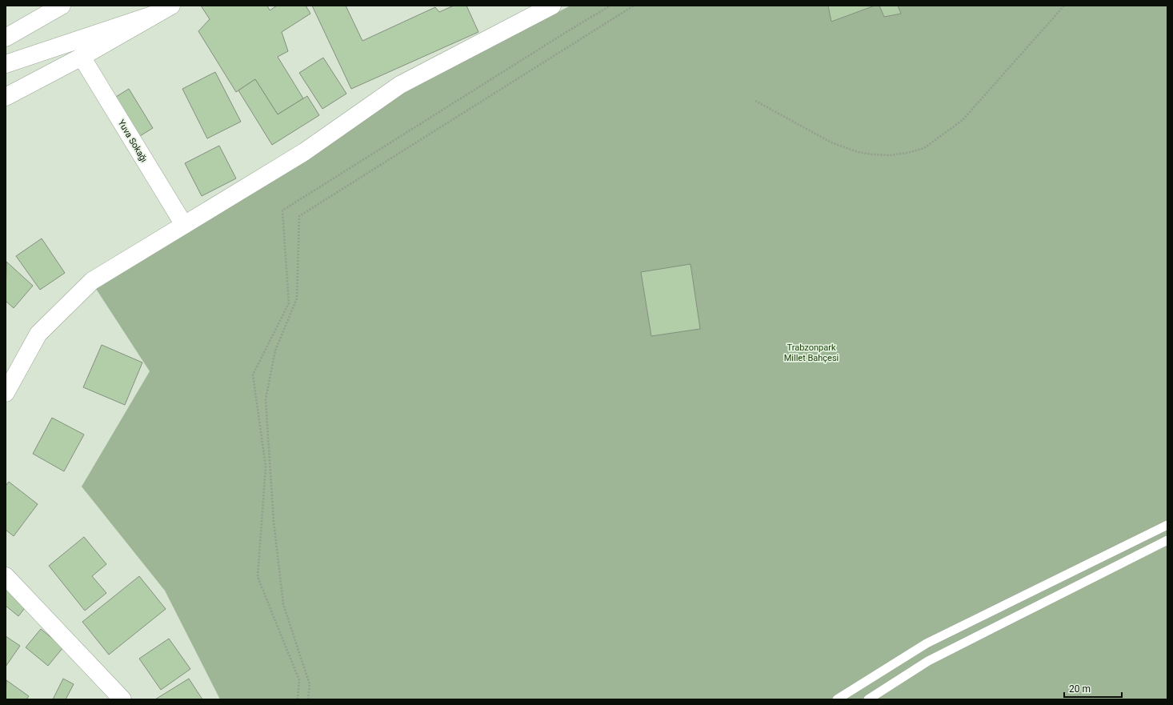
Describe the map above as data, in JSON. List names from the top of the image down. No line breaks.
{"streets":{"main road":["Yuva Sokağı"]},"parks":["Trabzonpark Millet Bahçesi"],"scale_bar":"20 m"}
